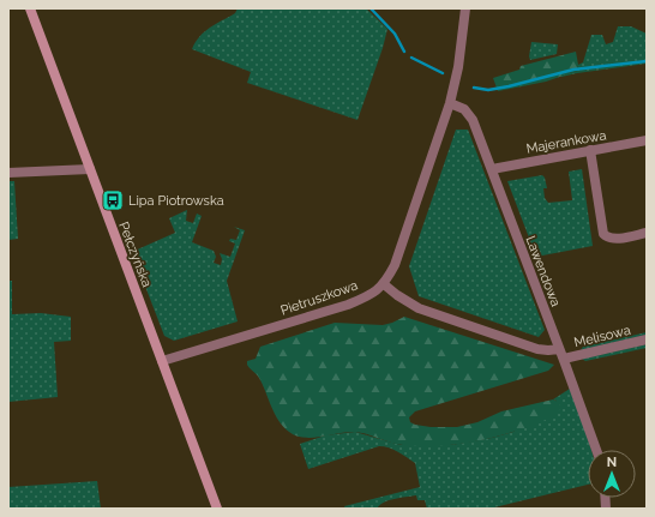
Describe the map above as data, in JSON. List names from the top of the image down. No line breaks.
{"streets":{"main road":["Pełczyńska"],"street":["Majerankowa","Lawendowa","Pietruszkowa","Melisowa"]},"crossings":[["Majerankowa","Lawendowa"],["Pełczyńska","Pietruszkowa"],["Lawendowa","Melisowa"]],"places":{"bus stop":["Lipa Piotrowska"]},"north":"top"}
